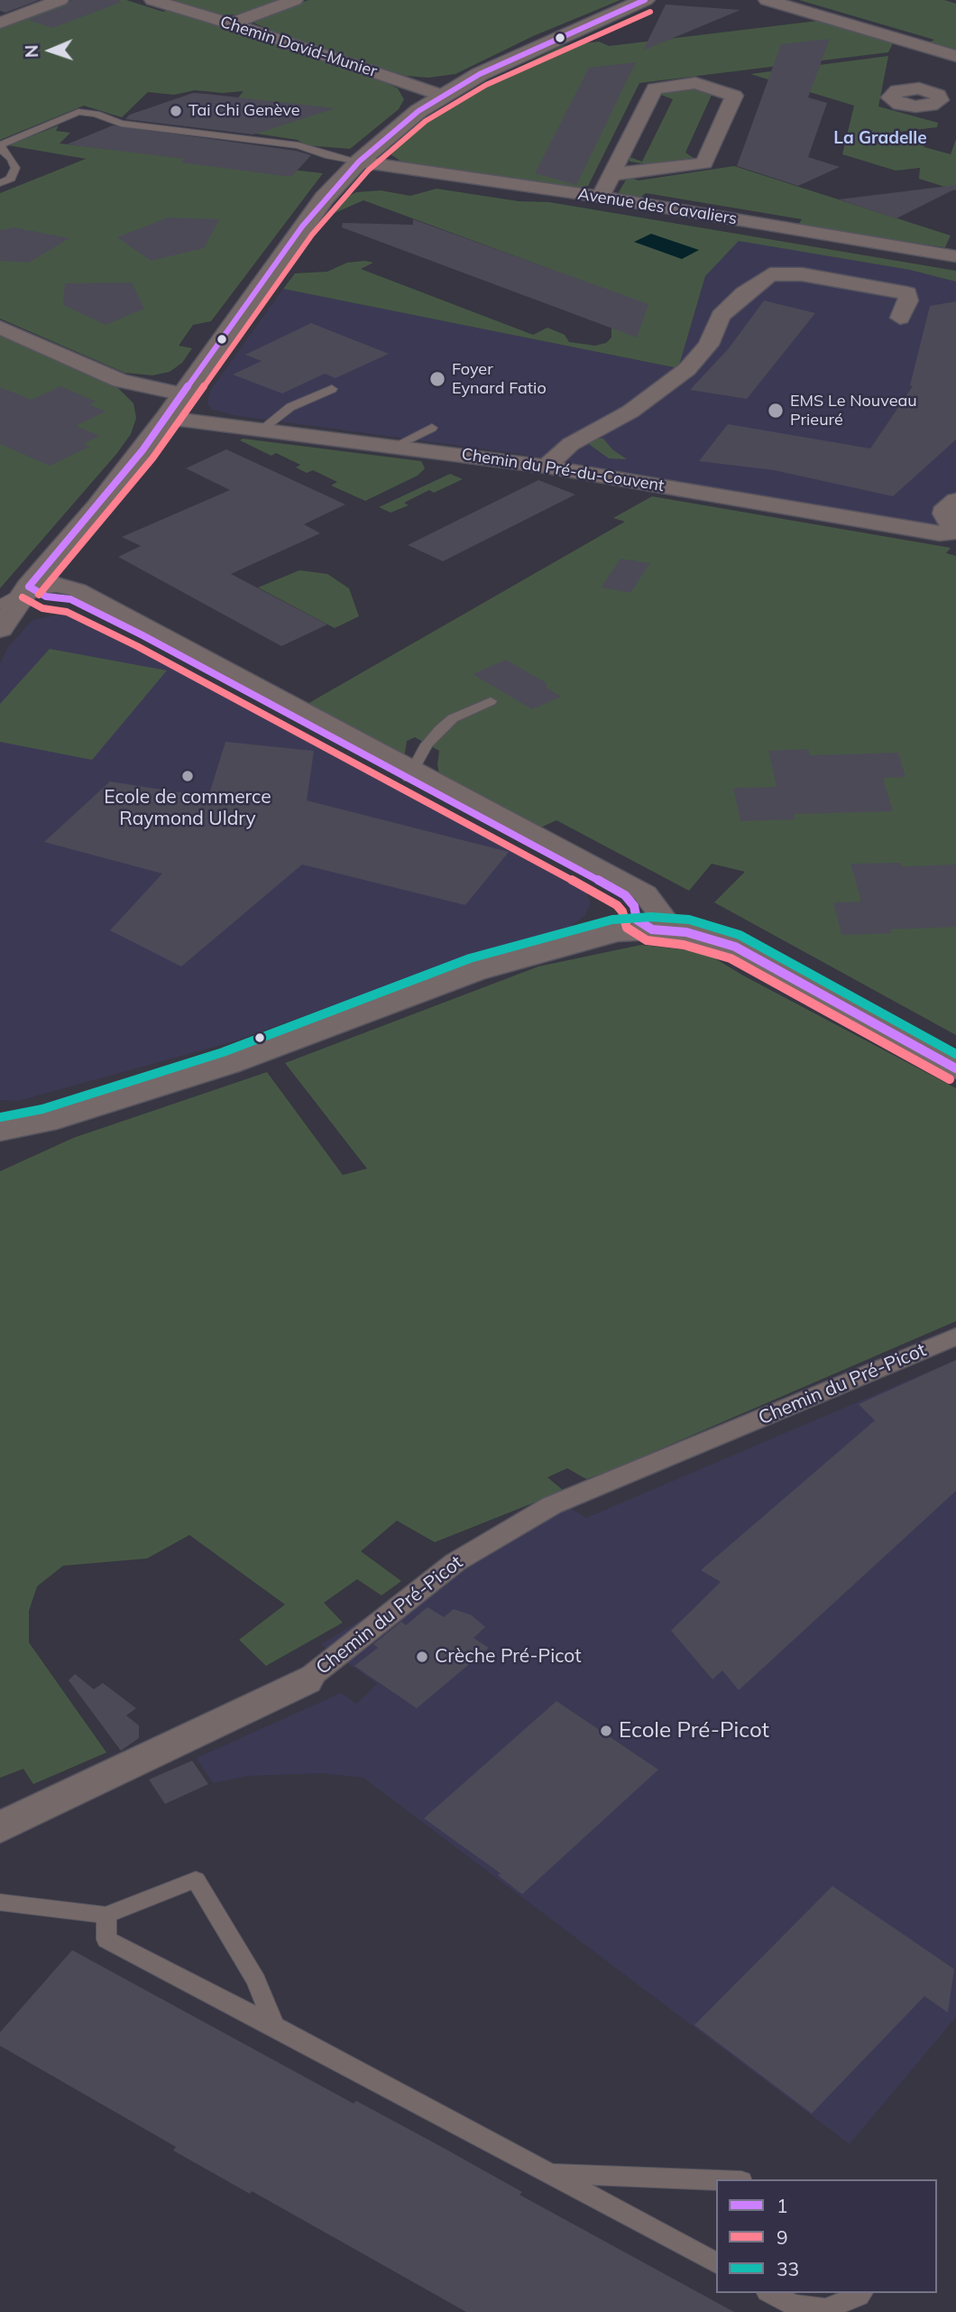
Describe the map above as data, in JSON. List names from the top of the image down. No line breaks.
{"streets":{"street":["Chemin David-Munier","Avenue des Cavaliers","Chemin du Pré-du-Couvent","Chemin du Pré-Picot"]},"districts":["La Gradelle"],"places":["Tai Chi Genève","Foyer Eynard Fatio","EMS Le Nouveau Prieuré","Ecole de commerce Raymond Uldry","Crèche Pré-Picot","Ecole Pré-Picot"],"lines":["transit line 1","transit line 9","transit line 33"],"legend":["1","9","33"],"north":"left"}
